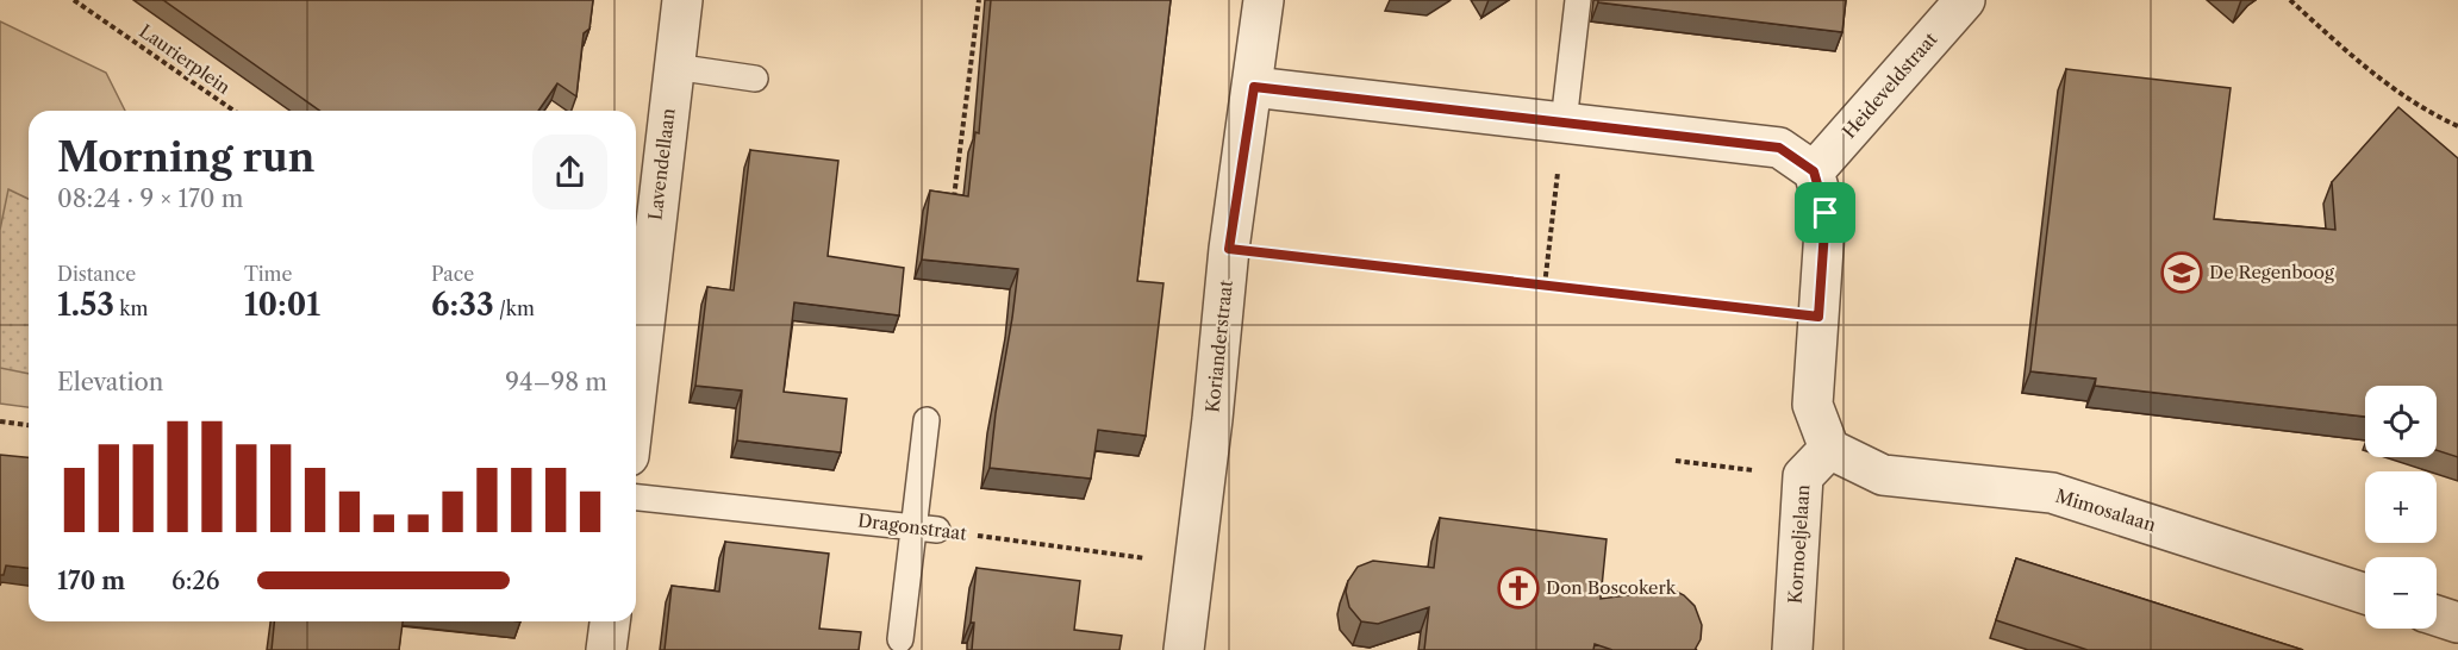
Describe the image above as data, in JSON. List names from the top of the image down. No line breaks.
{"streets":{"street":["Heideveldstraat","Lavendellaan","Korianderstraat","Mimosalaan","Kornoeljelaan"],"lane":["Dragonstraat"],"path":["Laurierplein"]},"crossings":[["Korianderstraat","Dragonstraat"],["Mimosalaan","Kornoeljelaan"]],"places":{"school or university":["De Regenboog"],"church":["Don Boscokerk"]},"page":{"heading":["Morning run","08:24 · 9 × 170 m"],"stats":[["Distance","1.53 km"],["Time","10:01"],["Pace","6:33 /km"]],"chart":["Elevation","94–98 m"],"map_buttons":["+","−"],"list":[{"name":"170 m","note":"6:26"}]}}
